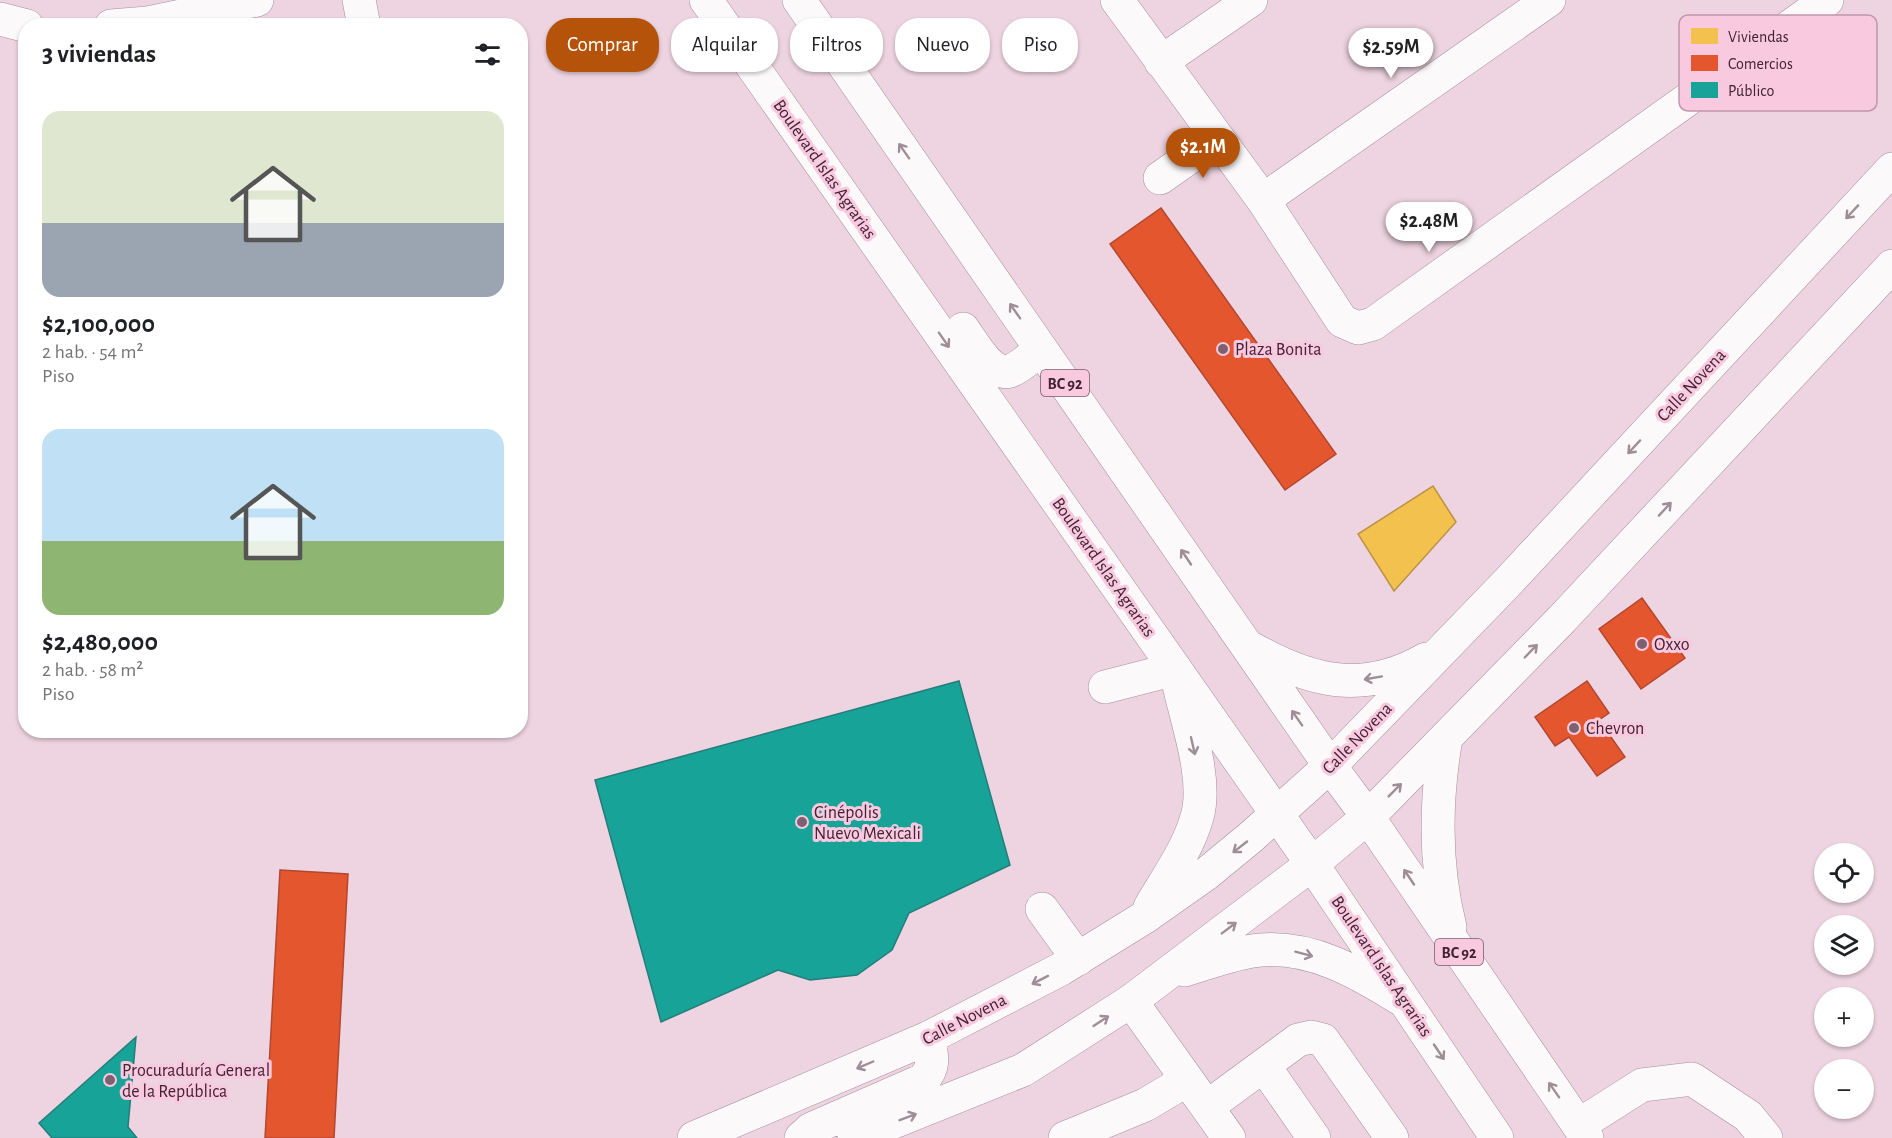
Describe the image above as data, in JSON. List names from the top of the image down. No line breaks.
{"streets":{"main road":["Boulevard Islas Agrarias","BC 92","Calle Novena"]},"crossings":[["Boulevard Islas Agrarias","Calle Novena"],["BC 92","Calle Novena"]],"places":["Plaza Bonita","Oxxo","Chevron","Cinépolis Nuevo Mexicali","Procuraduría General de la República"],"legend":["Viviendas","Comercios","Público"],"page":{"chip":["Comprar","Alquilar","Filtros","Nuevo","Piso"],"heading":"3 viviendas","price":["$2.59M","$2.1M","$2.48M"],"list":[{"name":"$2,100,000","note":"2 hab. · 54 m² · Piso"},{"name":"$2,480,000","note":"2 hab. · 58 m² · Piso"}],"map_buttons":["+","−"]}}
